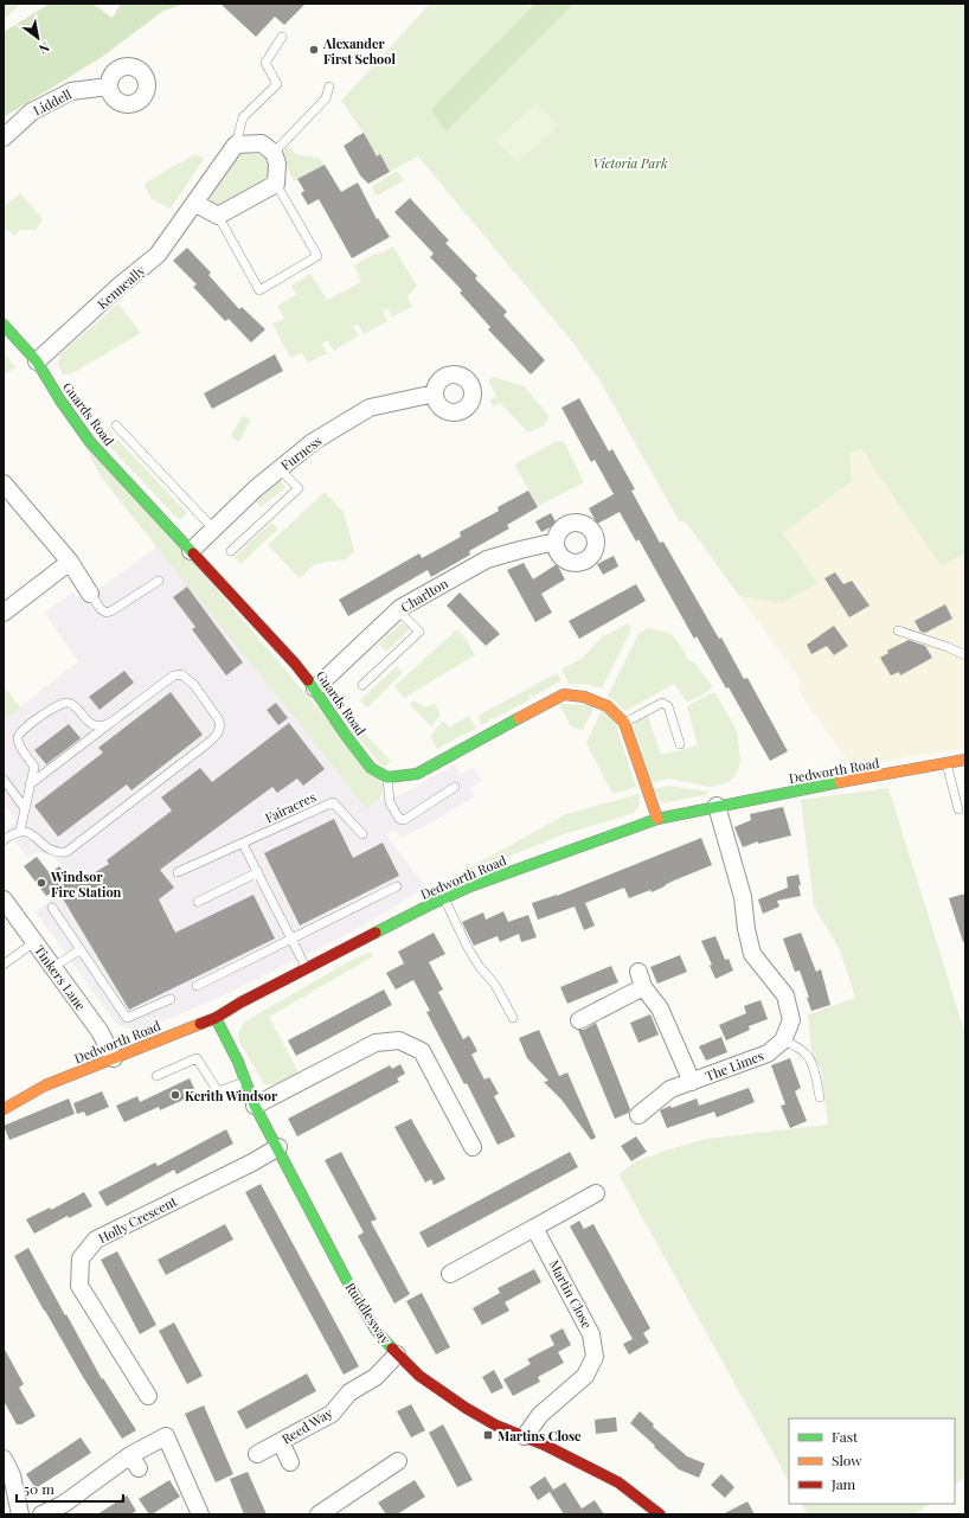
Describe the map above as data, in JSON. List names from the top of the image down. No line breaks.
{"streets":{"street":["Liddell","Kenneally","Guards Road","Furness","Charlton","Dedworth Road","Tinkers Lane","The Limes","Holly Crescent","Martin Close","Ruddlesway","Reed Way"],"lane":["Fairacres"]},"crossings":[["Kenneally","Guards Road"],["Guards Road","Furness"],["Guards Road","Charlton"],["Dedworth Road","Tinkers Lane"],["Dedworth Road","Ruddlesway"],["Holly Crescent","Ruddlesway"],["Martin Close","Ruddlesway"],["Ruddlesway","Reed Way"]],"parks":["Victoria Park"],"places":{"other":["Alexander First School","Windsor Fire Station","Kerith Windsor"],"transit":["Martins Close"]},"legend":["Fast","Slow","Jam"],"scale_bar":"50 m","north":"bottom right"}
